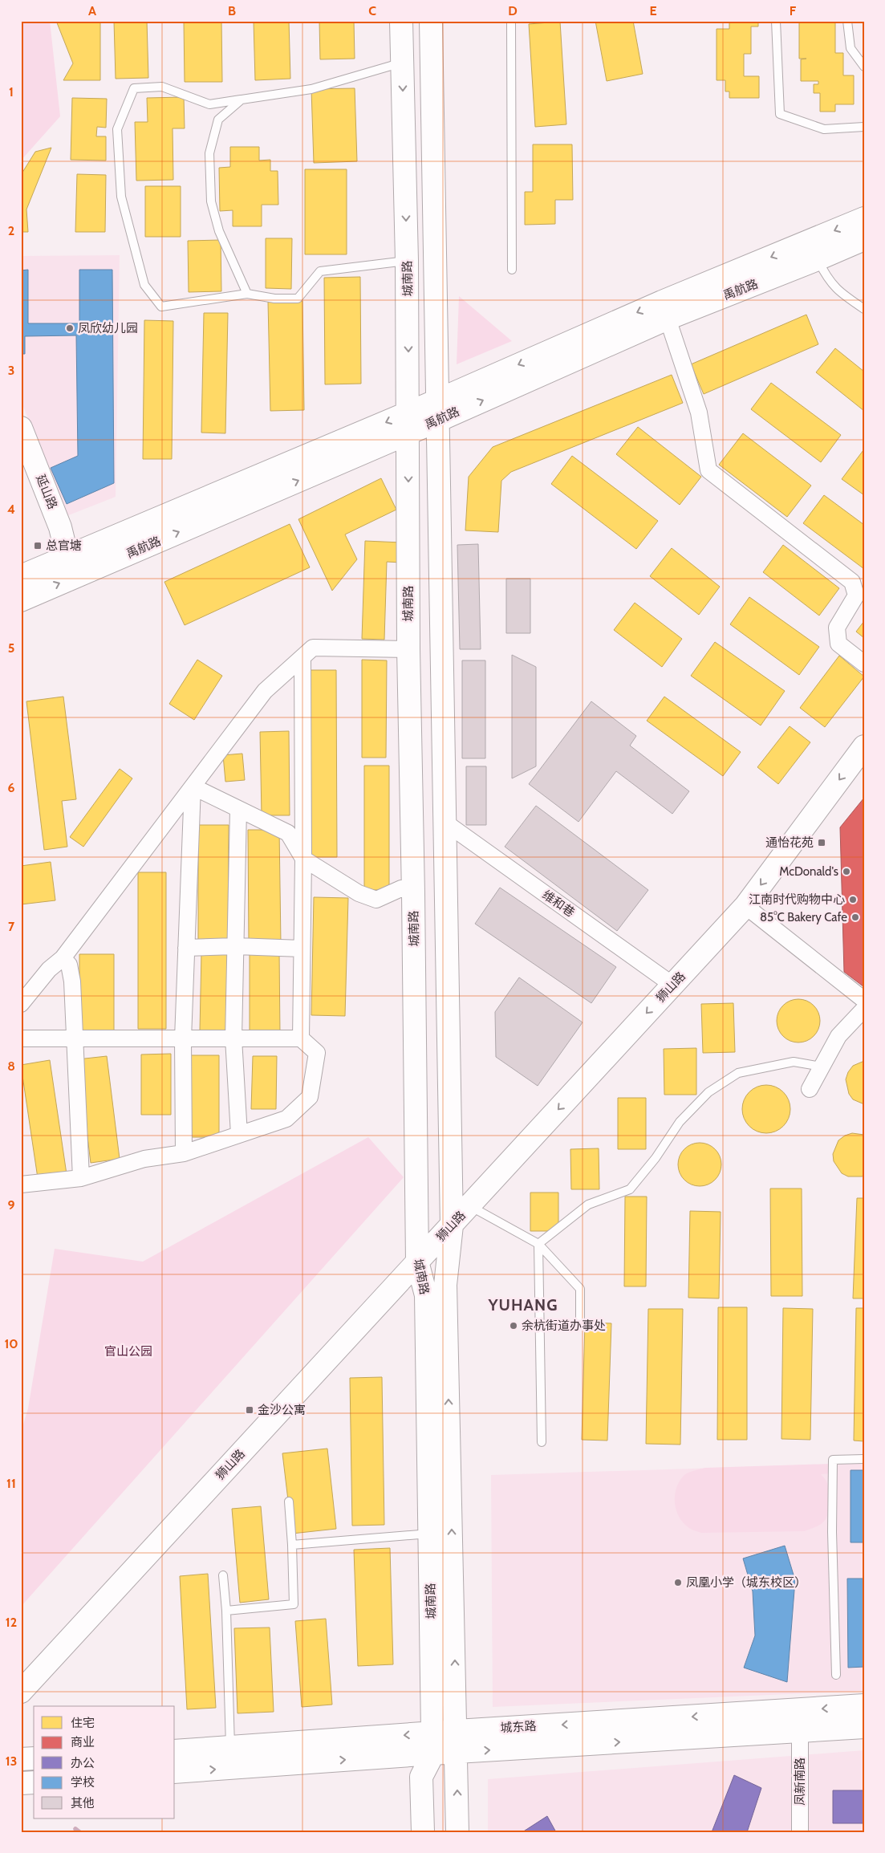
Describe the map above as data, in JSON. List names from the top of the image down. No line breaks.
{"streets":{"main road":["城南路","禹航路","延山路","狮山路","城东路"],"street":["维和巷","凤新南路"]},"crossings":[["城南路","禹航路"],["城南路","维和巷"],["城南路","狮山路"],["城南路","城东路"],["禹航路","延山路"],["维和巷","狮山路"],["城东路","凤新南路"]],"one_way":["狮山路"],"districts":["YUHANG"],"parks":["官山公园"],"places":{"other":["凤欣幼儿园","McDonald's","江南时代购物中心","85°C Bakery Cafe","余杭街道办事处","凤凰小学（城东校区）"],"transit":["总官塘","通怡花苑","金沙公寓"]},"legend":["住宅","商业","办公","学校","其他"],"grid":{"columns":["A","B","C","D","E","F"],"rows":["1","2","3","4","5","6","7","8","9","10","11","12","13"]}}
